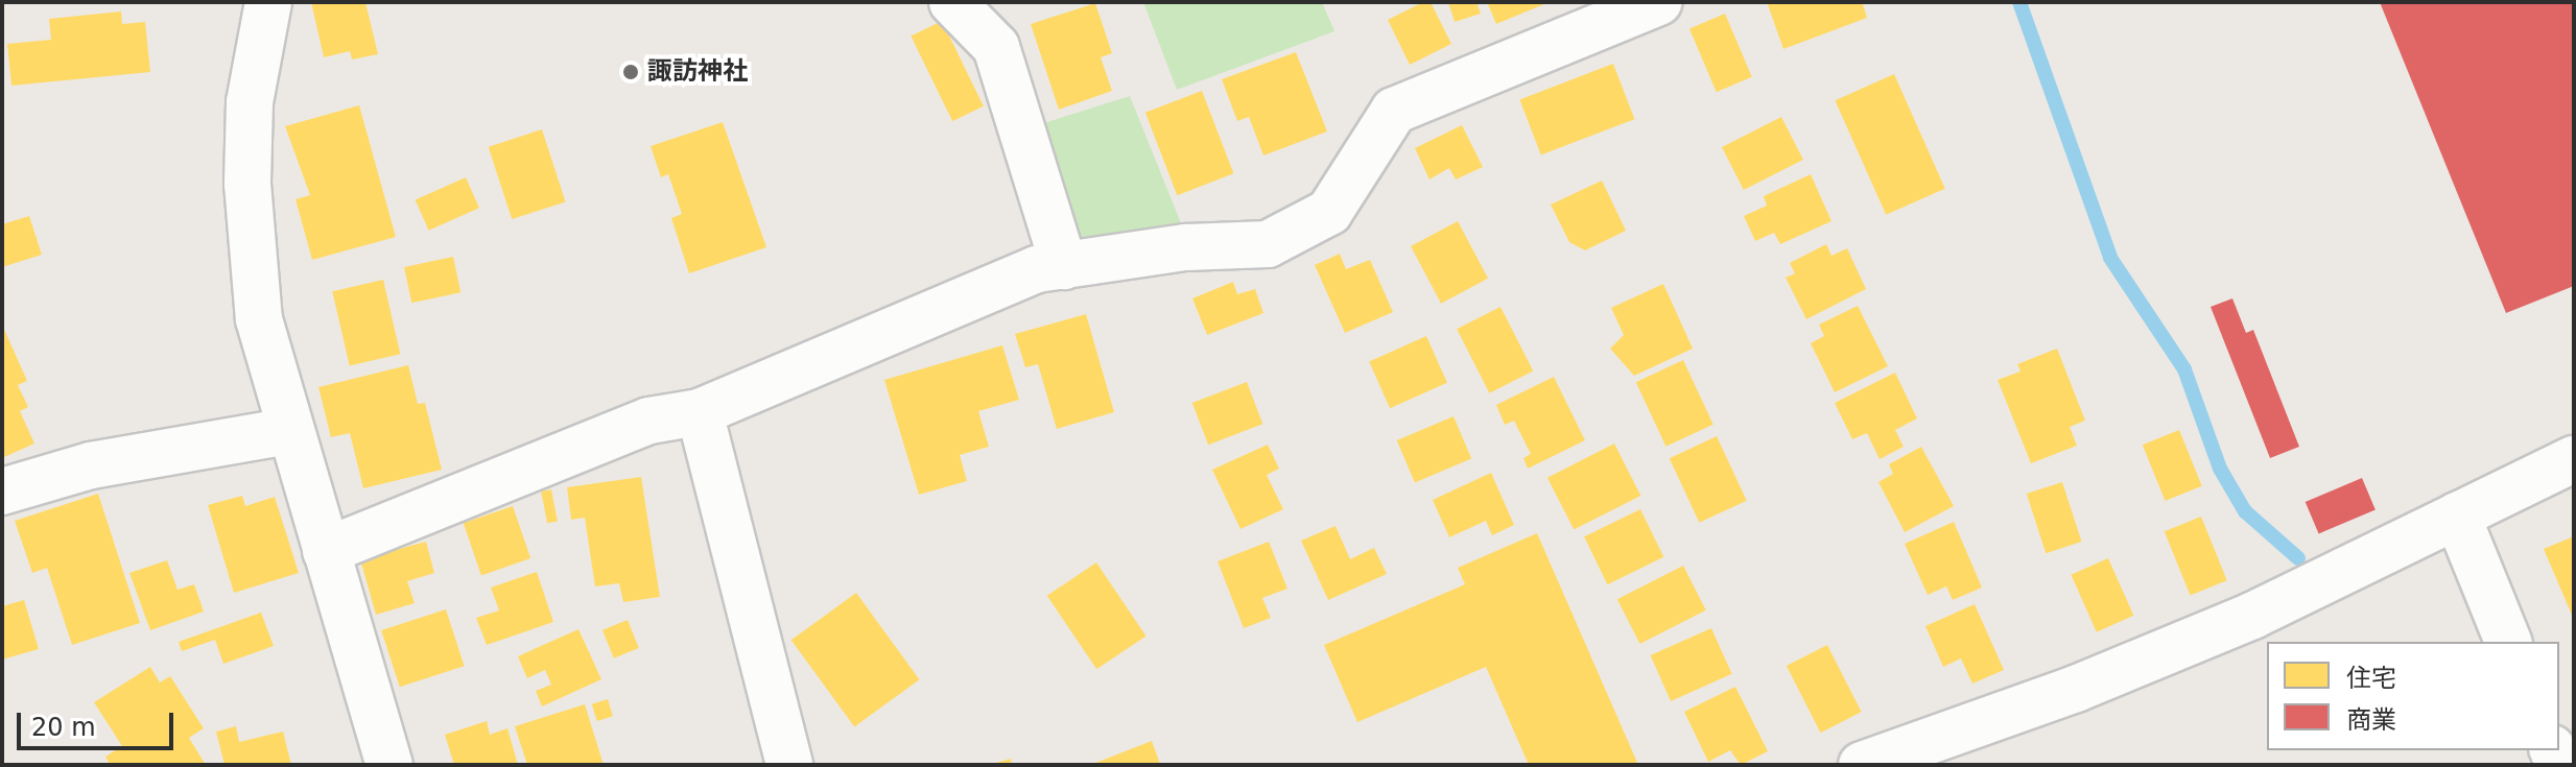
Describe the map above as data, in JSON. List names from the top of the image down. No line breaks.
{"places":["諏訪神社"],"legend":["住宅","商業"],"scale_bar":"20 m"}
